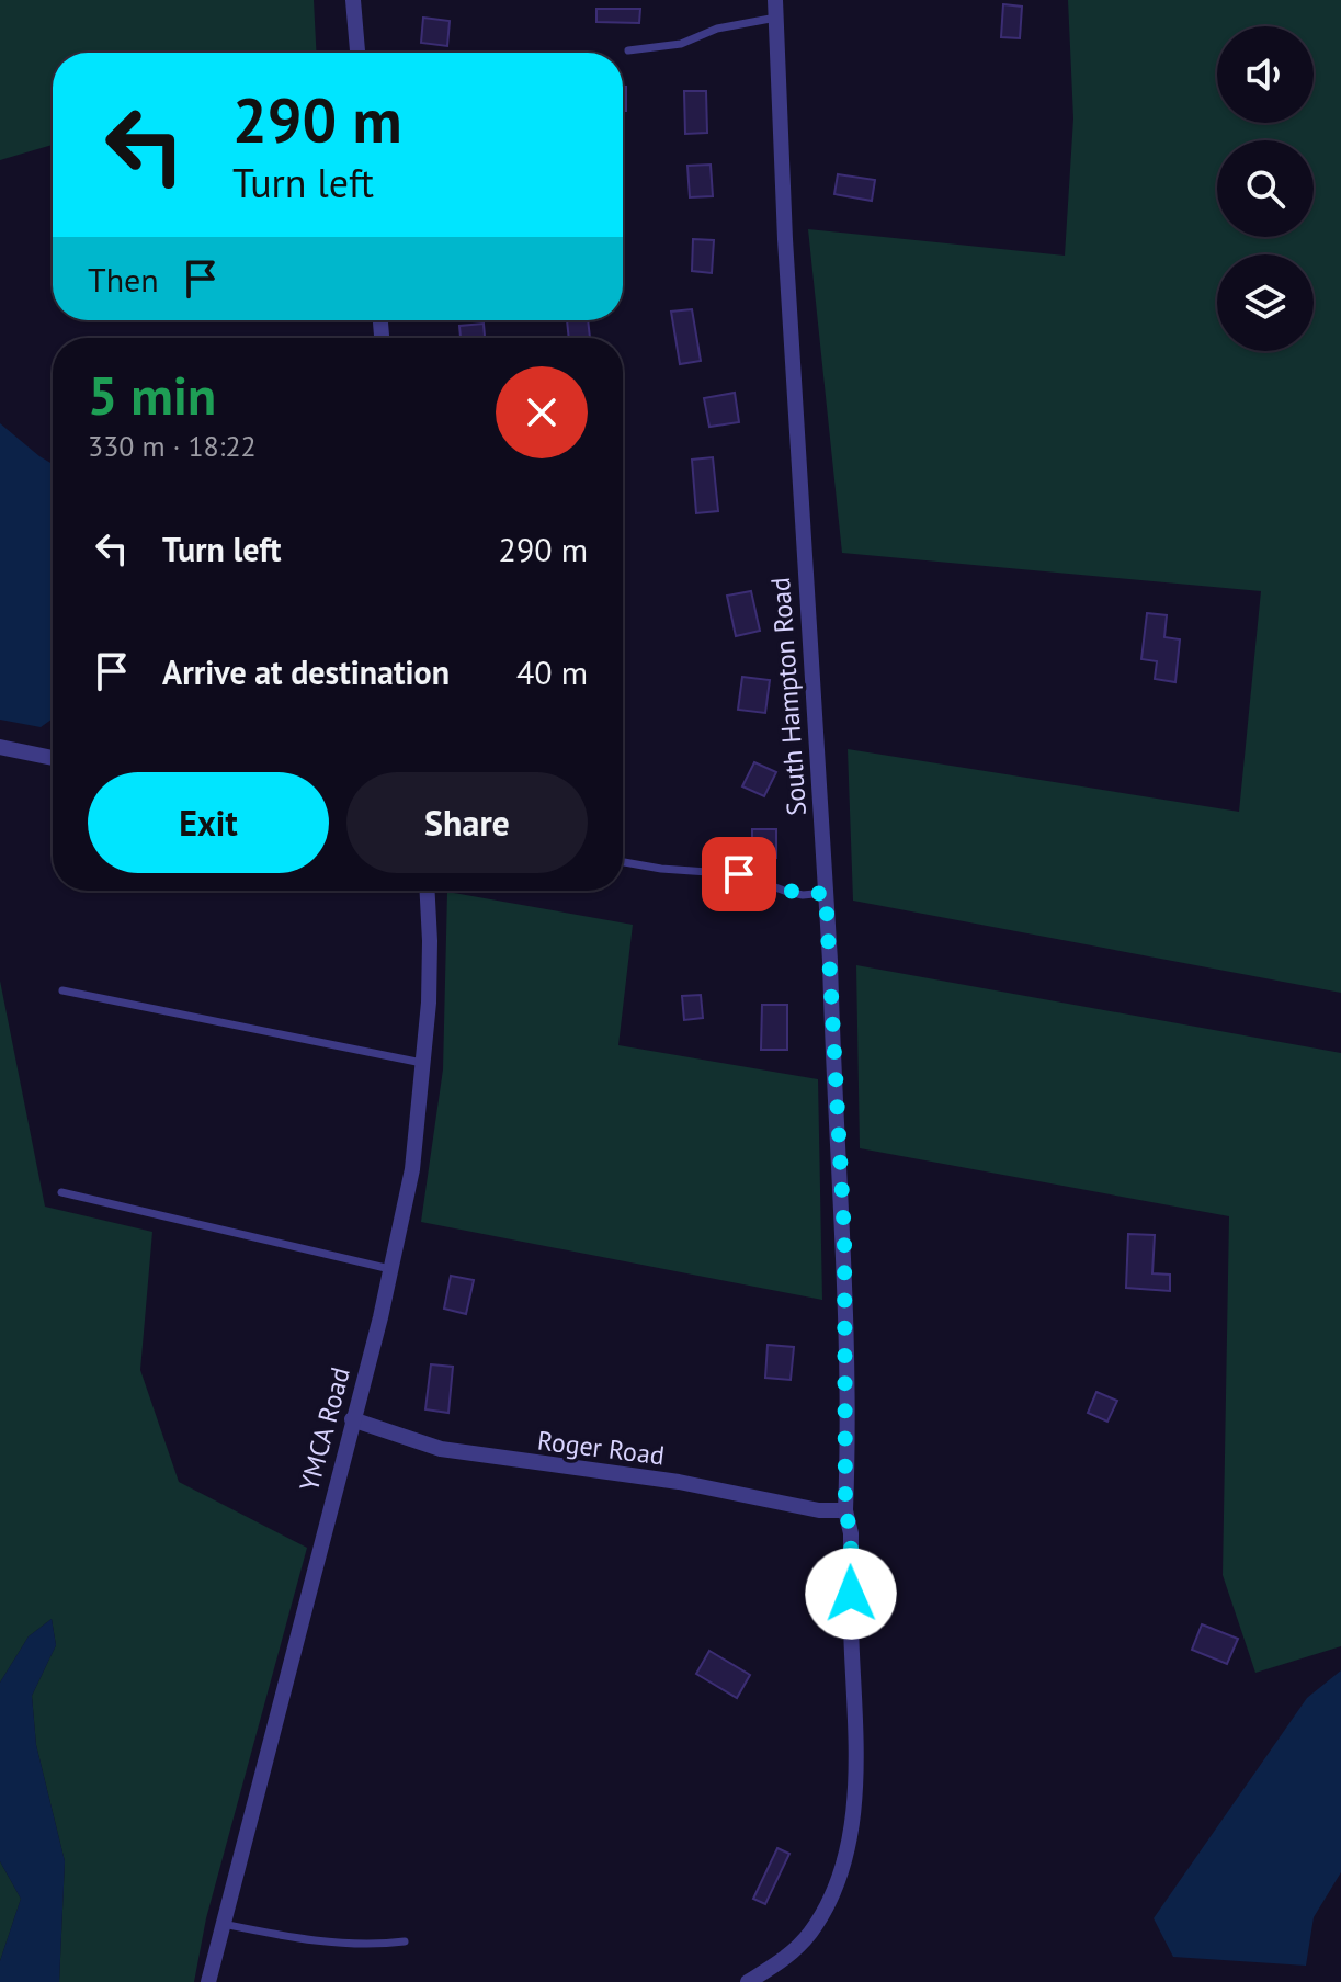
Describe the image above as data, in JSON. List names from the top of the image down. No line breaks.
{"streets":{"street":["South Hampton Road","YMCA Road","Roger Road"]},"crossings":[["South Hampton Road","Roger Road"],["YMCA Road","Roger Road"]],"page":{"turn":["290 m","Turn left"],"then":"Then","heading":["5 min","330 m · 18:22"],"list":[{"name":"Turn left","value":"290 m"},{"name":"Arrive at destination","value":"40 m"}],"buttons":["Exit","Share"]}}
